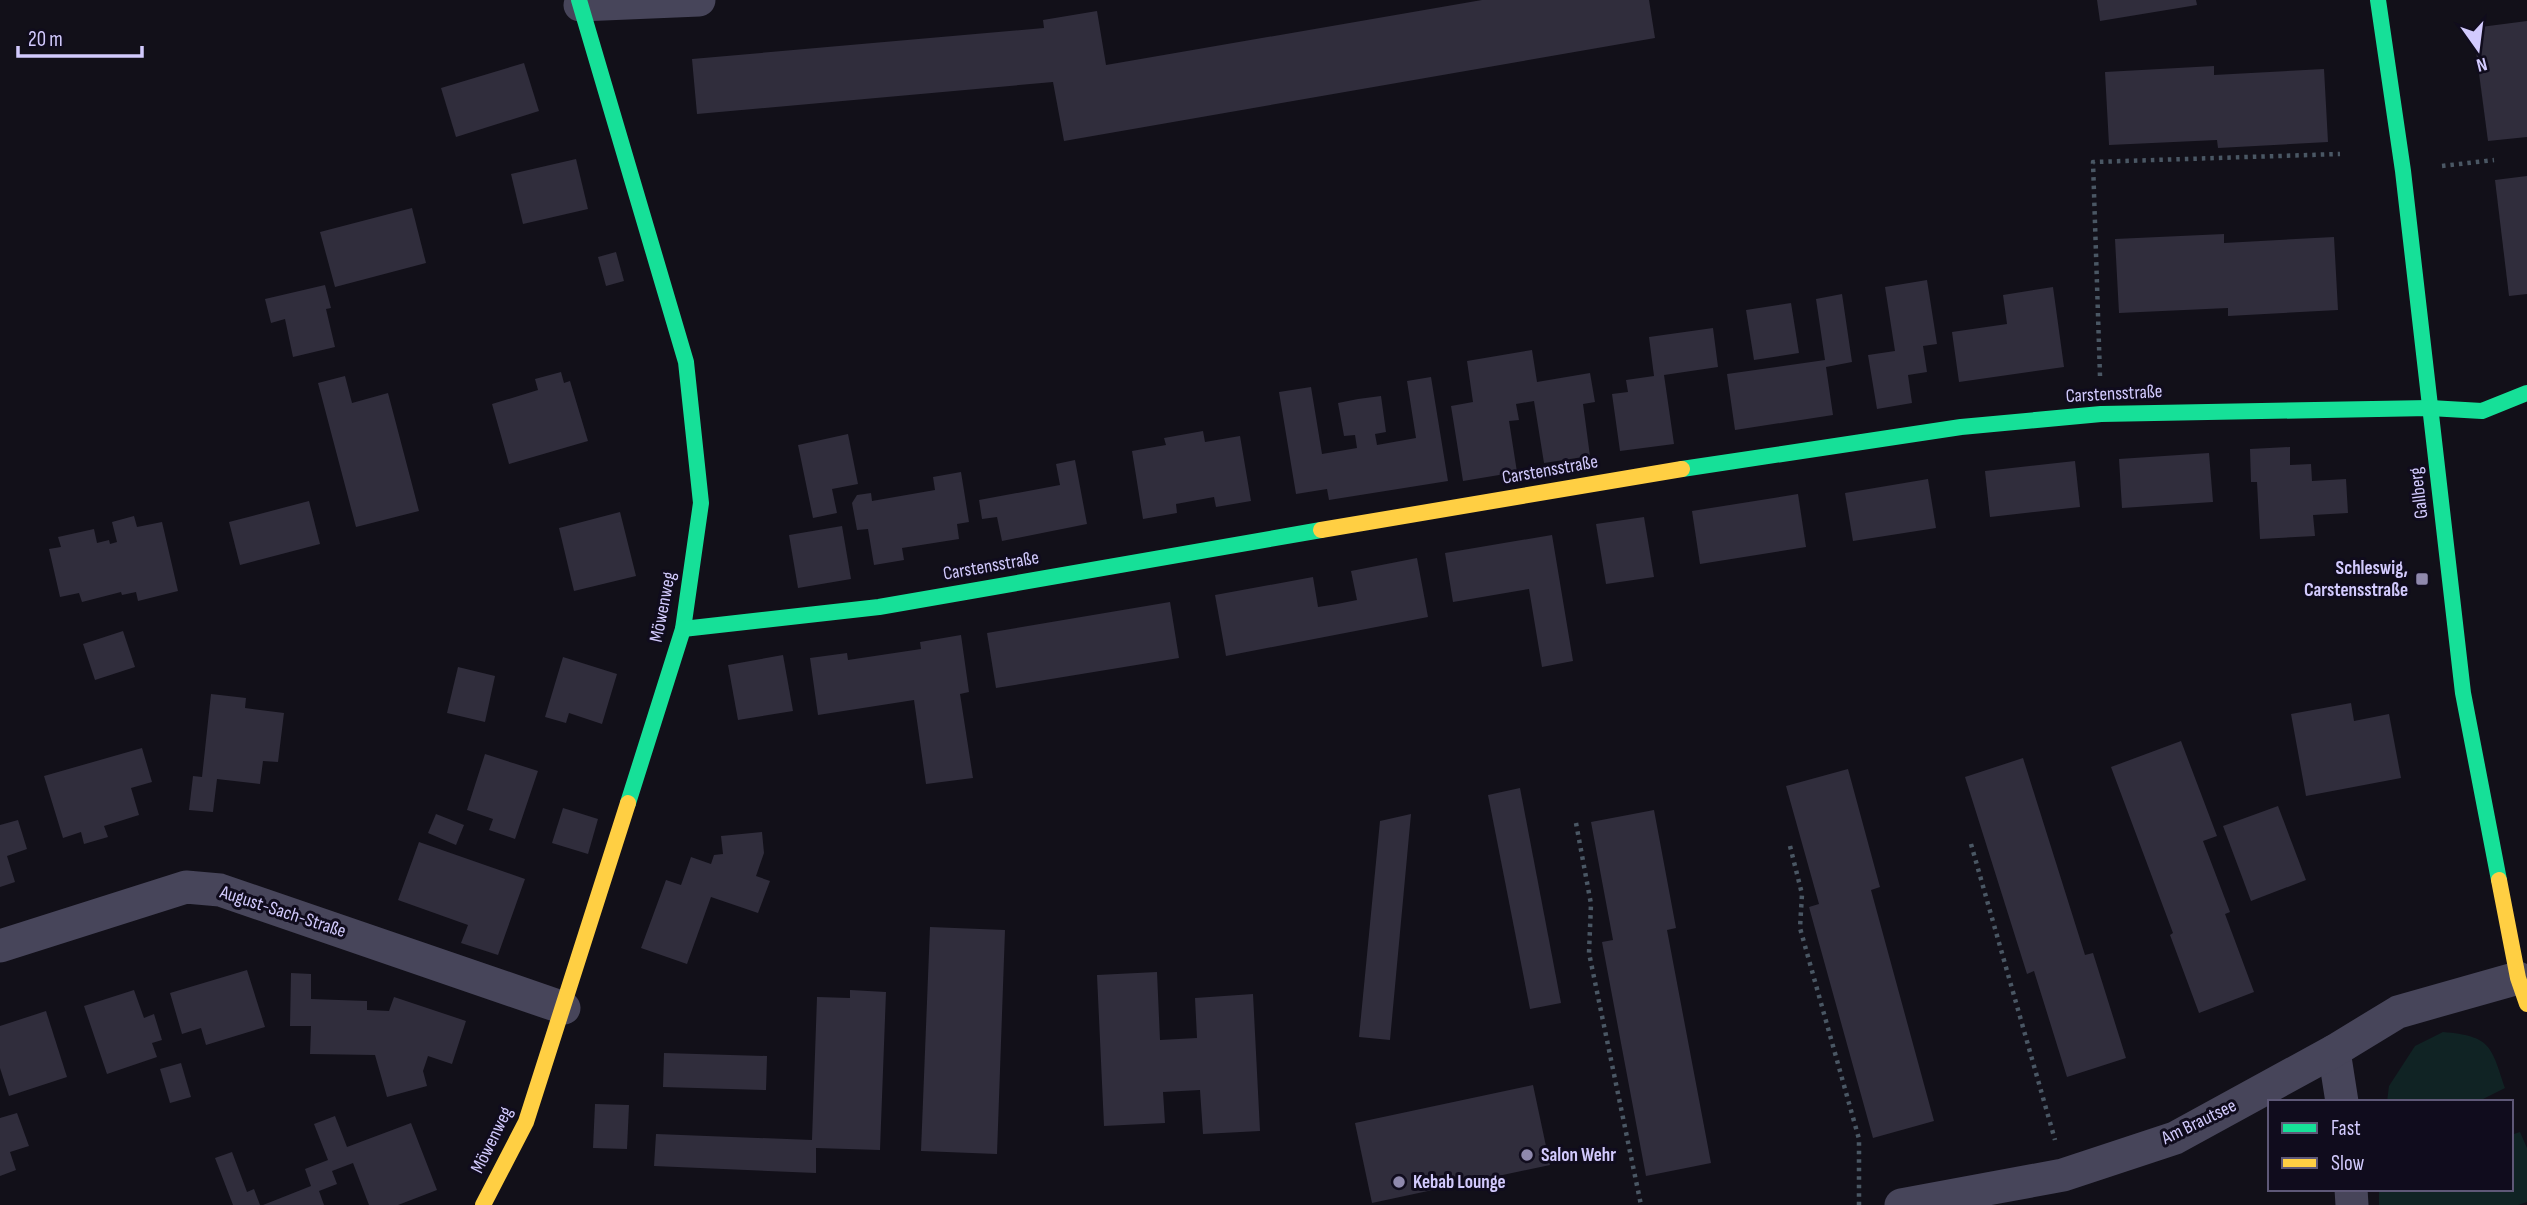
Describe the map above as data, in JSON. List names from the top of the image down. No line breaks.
{"streets":{"street":["Carstensstraße","Gallberg","Möwenweg","August-Sach-Straße","Am Brautsee"]},"crossings":[["Carstensstraße","Gallberg"],["Carstensstraße","Möwenweg"],["Gallberg","Am Brautsee"],["Möwenweg","August-Sach-Straße"]],"places":{"transit":["Schleswig, Carstensstraße"],"other":["Salon Wehr","Kebab Lounge"]},"legend":["Fast","Slow"],"scale_bar":"20 m","north":"bottom"}
